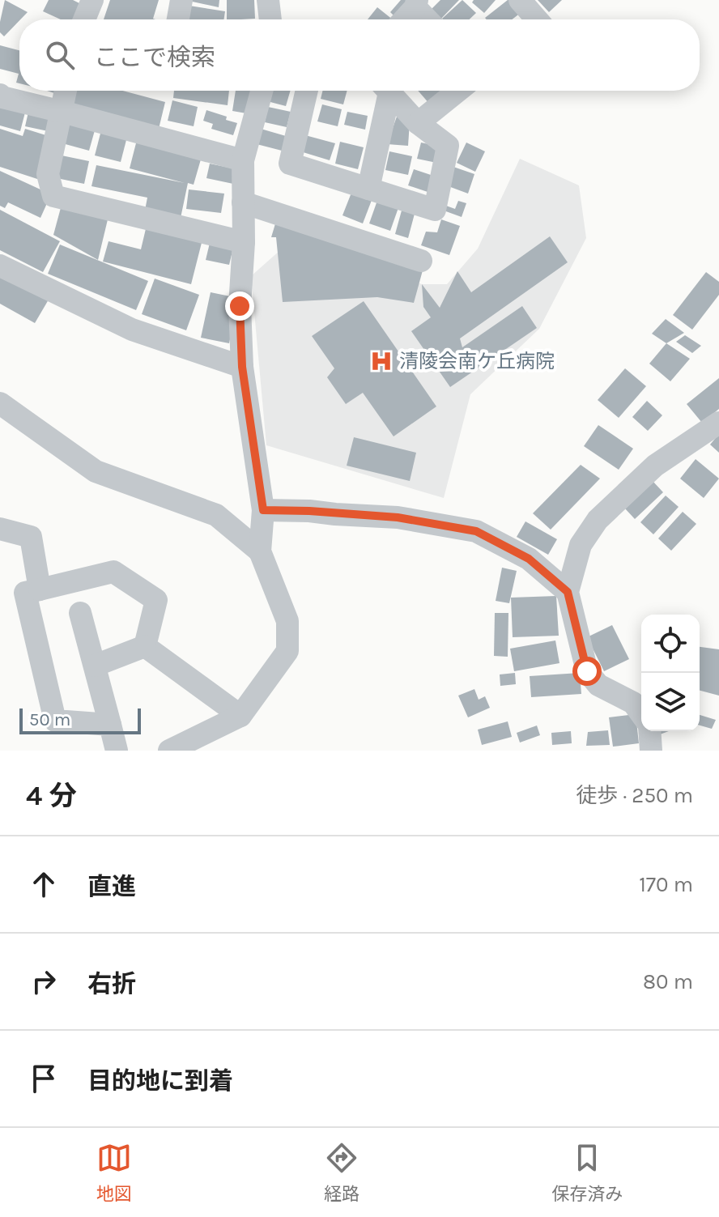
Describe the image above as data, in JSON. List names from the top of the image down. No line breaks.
{"places":{"hospital":["清陵会南ケ丘病院"]},"scale_bar":"50 m","page":{"search":"ここで検索","scale":"50 m","heading":["4 分","徒歩 · 250 m"],"list":[["直進","170 m"],["右折","80 m"],"目的地に到着"],"nav":["地図","経路","保存済み"]}}
